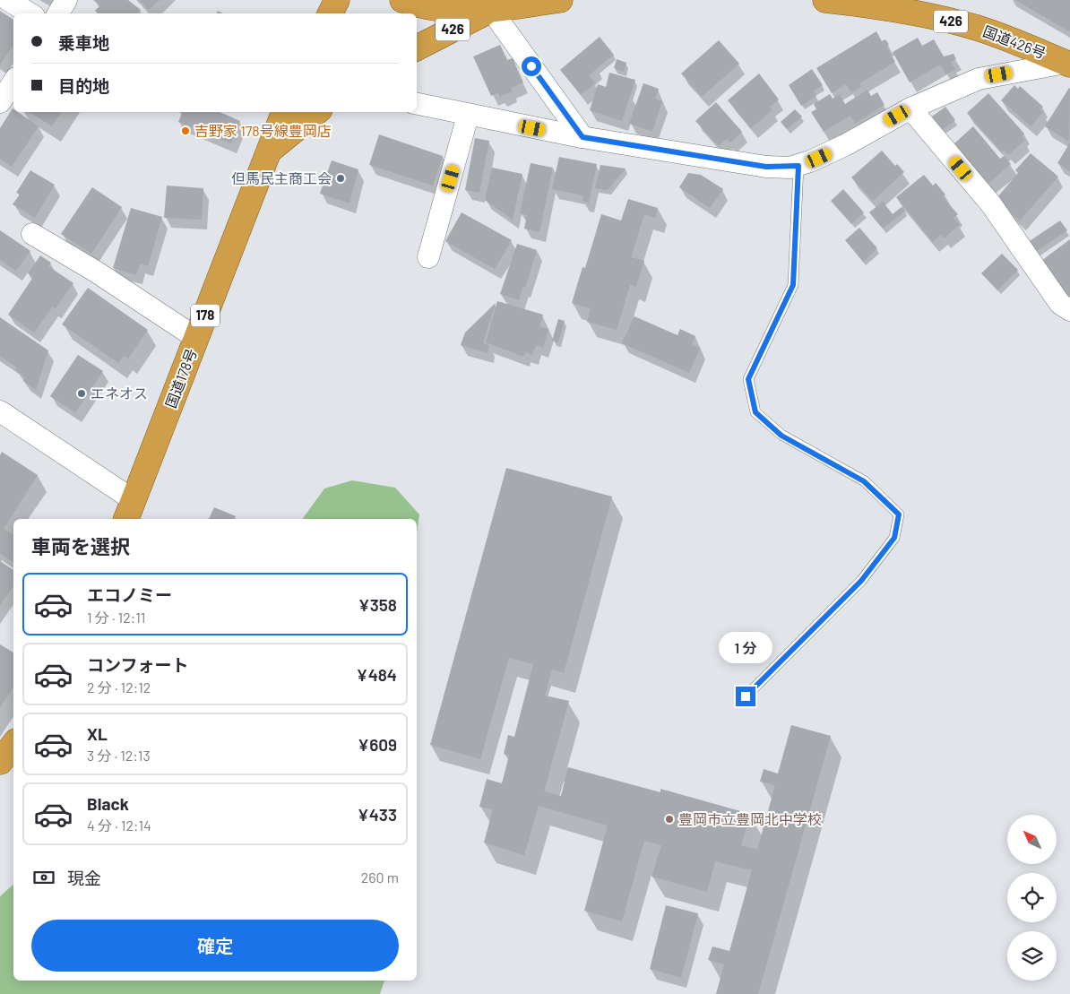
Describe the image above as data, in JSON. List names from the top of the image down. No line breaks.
{"streets":{"highway":["426","国道426号","178","国道178号"]},"places":["吉野家 178号線豊岡店","但馬民主商工会","エネオス","豊岡市立豊岡北中学校"],"north":"top left","page":{"banner":["乗車地","目的地"],"heading":"車両を選択","list":[{"name":"エコノミー","note":"1 分 · 12:11","value":"¥358"},{"name":"コンフォート","note":"2 分 · 12:12","value":"¥484"},{"name":"XL","note":"3 分 · 12:13","value":"¥609"},{"name":"Black","note":"4 分 · 12:14","value":"¥433"}],"bubble":"1 分","pay":["現金","260 m"],"buttons":"確定"}}
